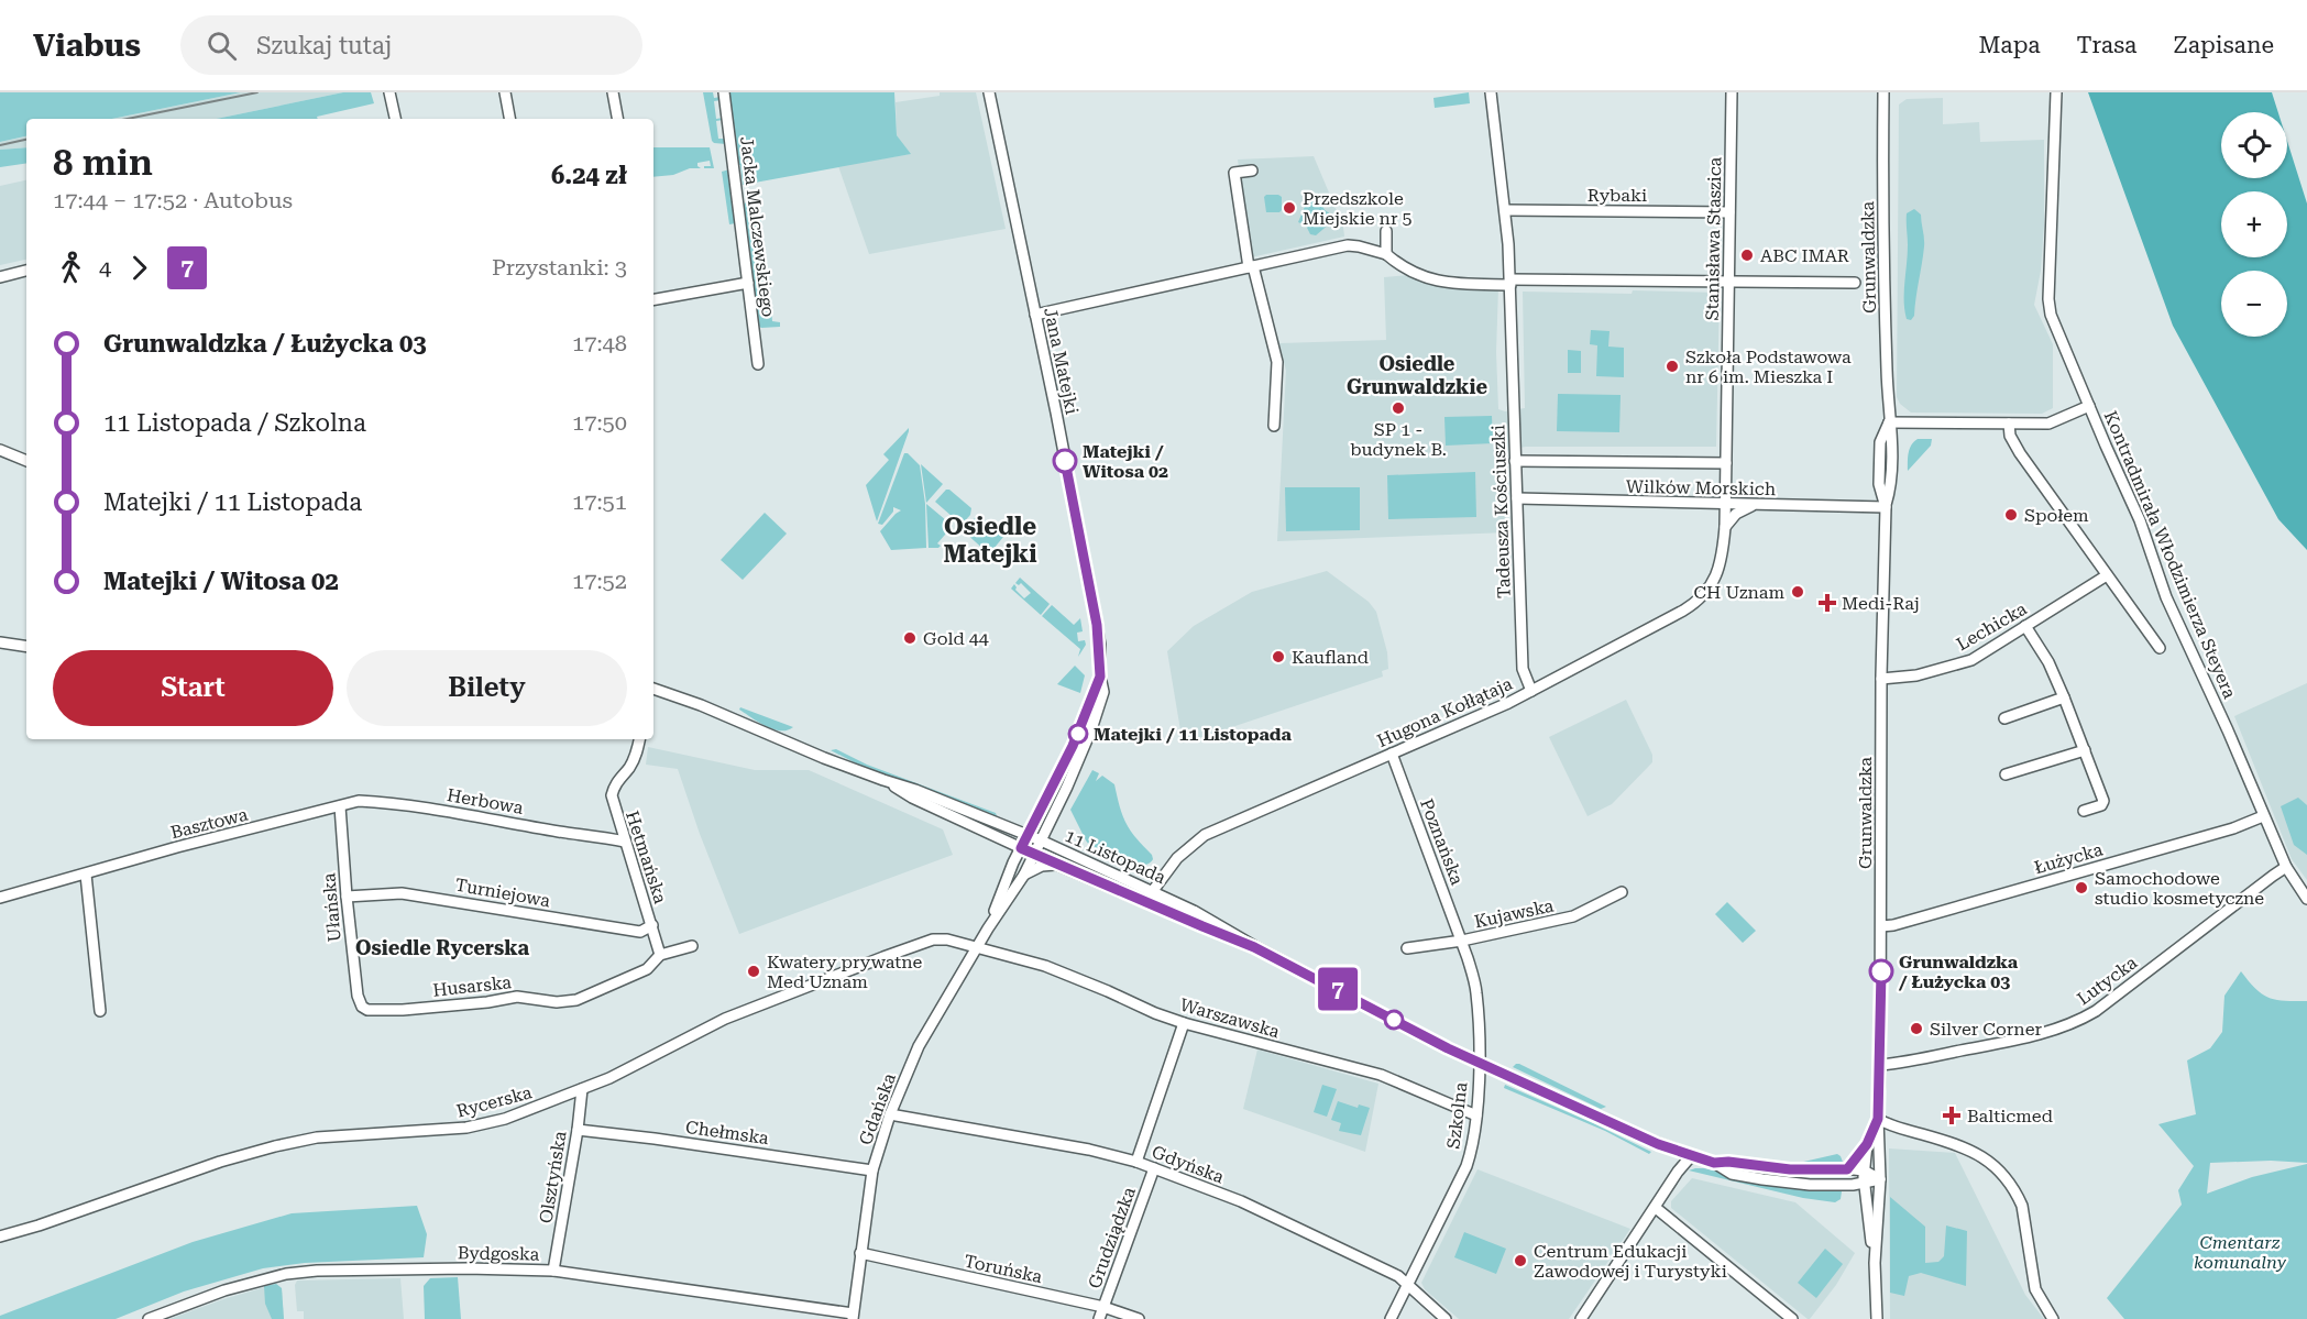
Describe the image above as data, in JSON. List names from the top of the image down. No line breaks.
{"streets":{"street":["Rybaki","Jacka Malczewskiego","Stanisława Staszica","Grunwaldzka","Jana Matejki","Wilków Morskich","Tadeusza Kościuszki","Kontradmirała Włodzimierza Steyera","Lechicka","Hugona Kołłątaja","Herbowa","Basztowa","Poznańska","11 Listopada","Hetmańska","Łużycka","Turniejowa","Ułańska","Kujawska","Lutycka","Husarska","Warszawska","Rycerska","Gdańska","Szkolna","Chełmska","Gdyńska","Olsztyńska","Grudziądzka","Bydgoska","Toruńska"]},"crossings":[["Rybaki","Stanisława Staszica"],["Rybaki","Tadeusza Kościuszki"],["Stanisława Staszica","Wilków Morskich"],["Stanisława Staszica","Hugona Kołłątaja"],["Grunwaldzka","Wilków Morskich"],["Grunwaldzka","Kontradmirała Włodzimierza Steyera"],["Grunwaldzka","Lechicka"],["Grunwaldzka","11 Listopada"],["Grunwaldzka","Łużycka"],["Grunwaldzka","Lutycka"],["Jana Matejki","11 Listopada"],["Jana Matejki","Gdańska"],["Wilków Morskich","Tadeusza Kościuszki"],["Wilków Morskich","Hugona Kołłątaja"],["Tadeusza Kościuszki","Hugona Kołłątaja"],["Kontradmirała Włodzimierza Steyera","Łużycka"],["Kontradmirała Włodzimierza Steyera","Lutycka"],["Hugona Kołłątaja","Poznańska"],["Hugona Kołłątaja","11 Listopada"],["Herbowa","Basztowa"],["Herbowa","Hetmańska"],["Herbowa","Ułańska"],["Basztowa","Ułańska"],["Poznańska","Kujawska"],["Poznańska","Szkolna"],["11 Listopada","Gdańska"],["11 Listopada","Szkolna"],["Hetmańska","Turniejowa"],["Hetmańska","Husarska"],["Turniejowa","Ułańska"],["Ułańska","Husarska"],["Kujawska","Szkolna"],["Warszawska","Rycerska"],["Warszawska","Gdańska"],["Warszawska","Szkolna"],["Rycerska","Gdańska"],["Rycerska","Olsztyńska"],["Gdańska","Chełmska"],["Gdańska","Gdyńska"],["Gdańska","Bydgoska"],["Gdańska","Toruńska"],["Szkolna","Gdyńska"],["Chełmska","Olsztyńska"],["Gdyńska","Grudziądzka"],["Olsztyńska","Bydgoska"],["Grudziądzka","Toruńska"]],"districts":["Osiedle Grunwaldzkie","Osiedle Matejki","Osiedle Rycerska"],"parks":["Cmentarz komunalny"],"places":{"other":["Przedszkole Miejskie nr 5","ABC IMAR","Szkoła Podstawowa nr 6 im. Mieszka I","SP 1 - budynek B.","Matejki / Witosa 02","Społem","CH Uznam","Gold 44","Kaufland","Matejki / 11 Listopada","Samochodowe studio kosmetyczne","Kwatery prywatne Med Uznam","Grunwaldzka / Łużycka 03","Silver Corner","Centrum Edukacji Zawodowej i Turystyki"],"health":["Medi-Raj","Balticmed"]},"lines":["bus line 7"],"page":{"header":"Viabus","search":"Szukaj tutaj","nav":["Mapa","Trasa","Zapisane"],"on_map":"7","map_buttons":["+","−"],"heading":["8 min","17:44 – 17:52 · Autobus","6.24 zł"],"legs":["4","7","Przystanki: 3"],"list":[{"name":"Grunwaldzka / Łużycka 03","value":"17:48"},{"name":"11 Listopada / Szkolna","value":"17:50"},{"name":"Matejki / 11 Listopada","value":"17:51"},{"name":"Matejki / Witosa 02","value":"17:52"}],"buttons":["Start","Bilety"]}}
